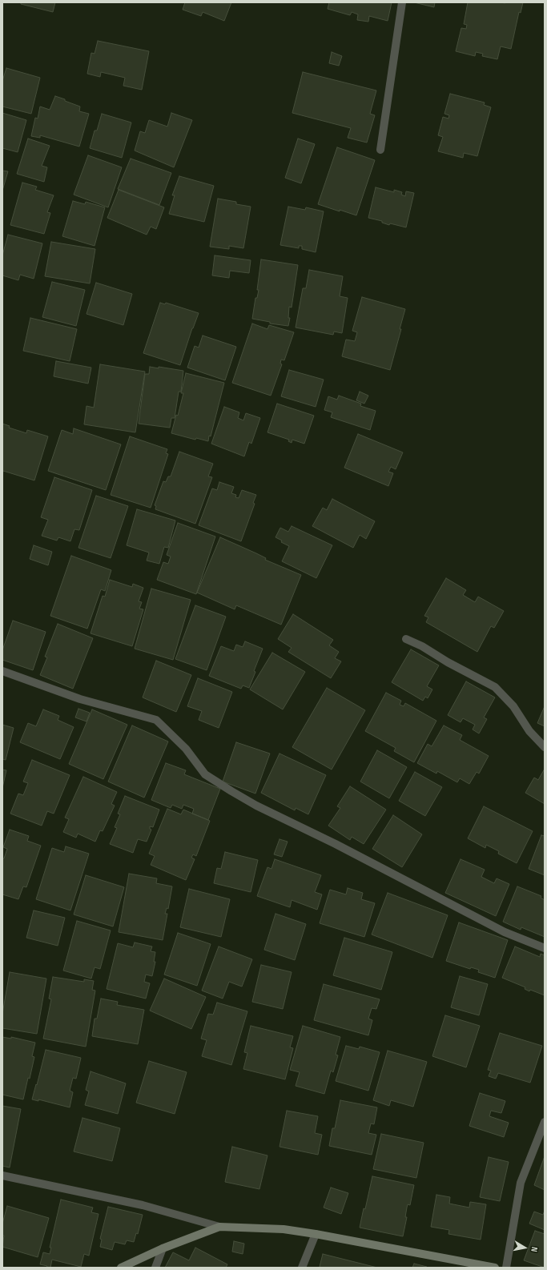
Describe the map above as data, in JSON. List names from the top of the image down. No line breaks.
{"north":"right"}
